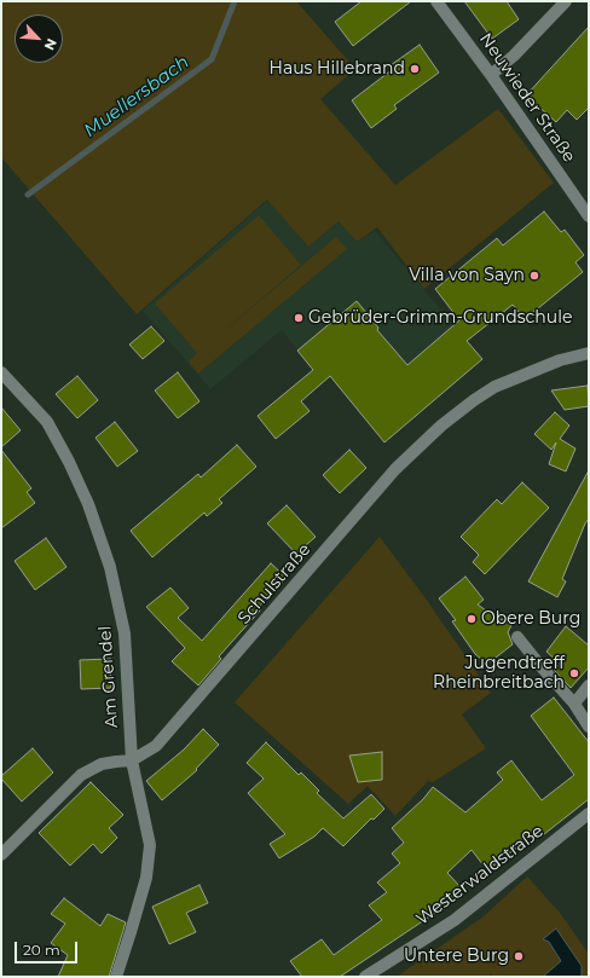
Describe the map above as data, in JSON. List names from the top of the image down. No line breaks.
{"streets":{"street":["Neuwieder Straße","Schulstraße","Am Grendel","Westerwaldstraße"]},"crossings":[["Schulstraße","Am Grendel"]],"water":["Muellersbach"],"places":["Haus Hillebrand","Villa von Sayn","Gebrüder-Grimm-Grundschule","Obere Burg","Jugendtreff Rheinbreitbach","Untere Burg"],"scale_bar":"20 m","north":"bottom right"}
